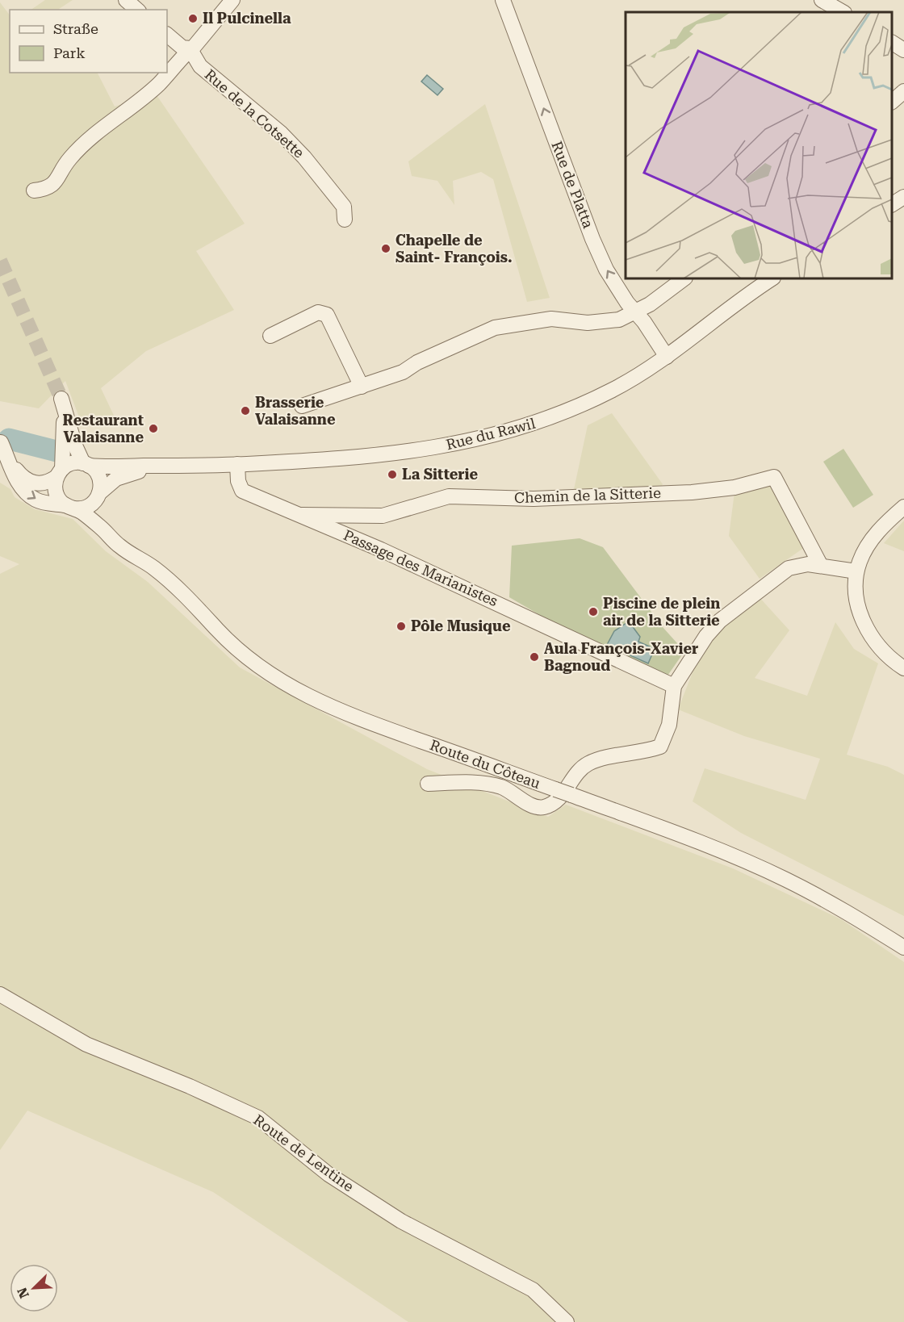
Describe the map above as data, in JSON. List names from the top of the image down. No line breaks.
{"streets":{"street":["Rue de la Cotsette","Rue de Platta","Rue du Rawil","Chemin de la Sitterie","Passage des Marianistes","Route du Côteau","Route de Lentine"]},"crossings":[["Rue de Platta","Rue du Rawil"],["Rue du Rawil","Passage des Marianistes"],["Rue du Rawil","Route du Côteau"],["Chemin de la Sitterie","Passage des Marianistes"]],"one_way":["Rue de Platta"],"places":["Il Pulcinella","Chapelle de Saint- François.","Brasserie Valaisanne","Restaurant Valaisanne","La Sitterie","Piscine de plein air de la Sitterie","Pôle Musique","Aula François-Xavier Bagnoud"],"legend":["Straße","Park"],"north":"bottom left"}
